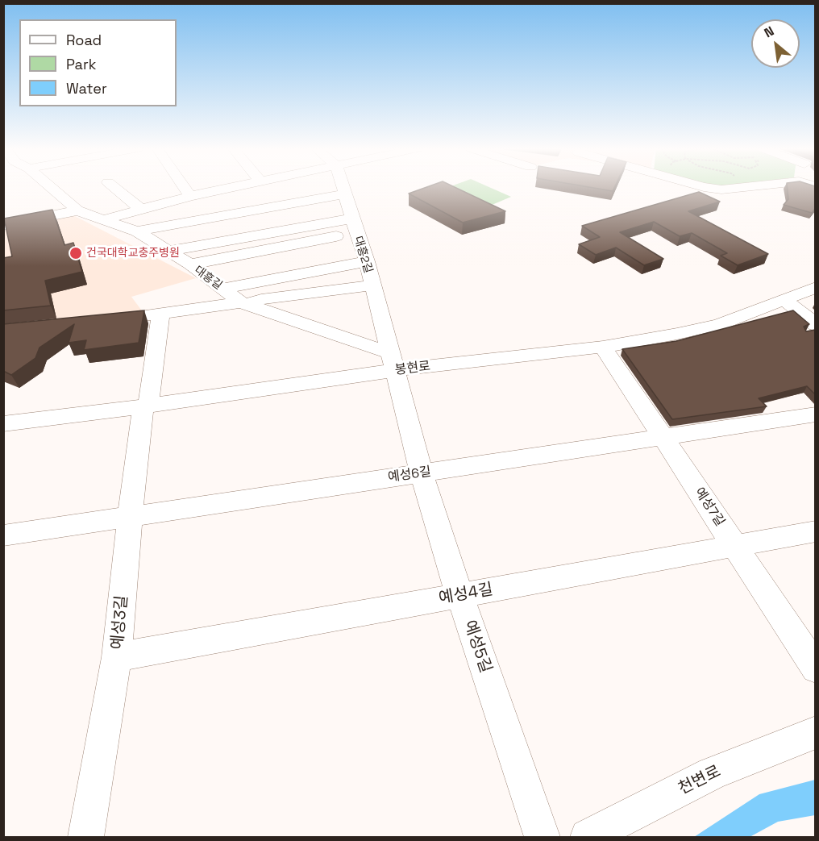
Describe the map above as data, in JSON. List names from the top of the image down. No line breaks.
{"streets":{"street":["대흥2길","대흥길","봉현로","예성6길","예성7길","예성4길","예성3길","예성5길","천변로"]},"crossings":[["대흥2길","대흥길"],["대흥2길","봉현로"],["대흥2길","예성5길"],["대흥길","봉현로"],["대흥길","예성5길"],["봉현로","예성7길"],["봉현로","예성3길"],["봉현로","예성5길"],["예성6길","예성7길"],["예성6길","예성3길"],["예성6길","예성5길"],["예성7길","예성4길"],["예성4길","예성3길"],["예성4길","예성5길"]],"places":["건국대학교충주병원"],"legend":["Road","Park","Water"],"north":"top left"}
